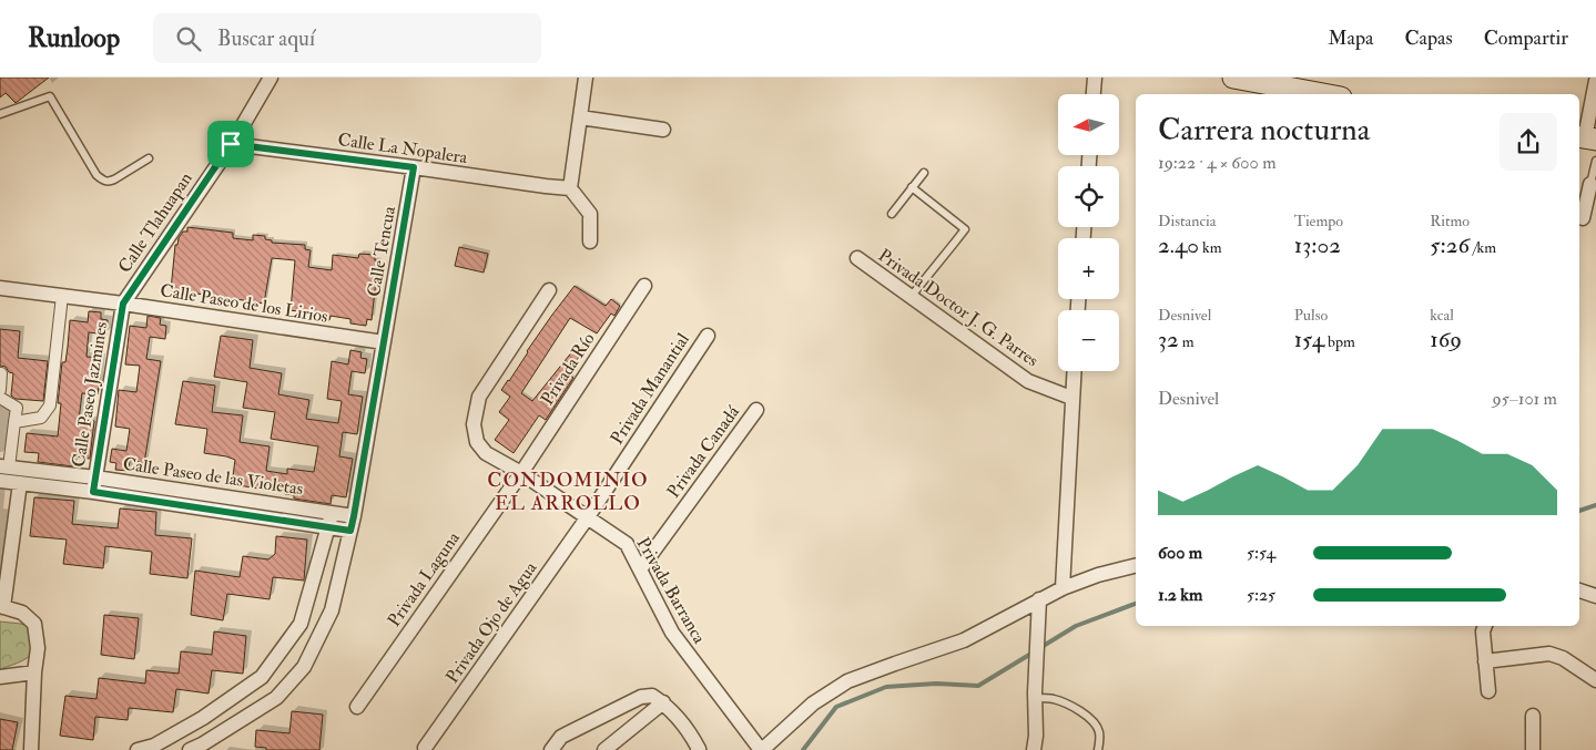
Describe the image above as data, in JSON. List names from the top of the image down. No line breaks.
{"streets":{"street":["Calle La Nopalera","Calle Tlahuapan","Calle Tencua","Calle Paseo de los Lirios","Privada Doctor J. G. Parres","Privada Río","Privada Manantial","Calle Paseo Jazmines","Privada Canadá","Calle Paseo de las Violetas","Privada Laguna","Privada Barranca","Privada Ojo de Agua"]},"crossings":[["Calle La Nopalera","Calle Tlahuapan"],["Calle La Nopalera","Calle Tencua"],["Calle Tlahuapan","Calle Paseo de los Lirios"],["Calle Tlahuapan","Calle Paseo Jazmines"],["Calle Tencua","Calle Paseo de los Lirios"],["Calle Tencua","Calle Paseo de las Violetas"],["Calle Paseo de los Lirios","Calle Paseo Jazmines"],["Privada Río","Privada Laguna"],["Privada Río","Privada Barranca"],["Privada Manantial","Privada Barranca"],["Privada Manantial","Privada Ojo de Agua"],["Calle Paseo Jazmines","Calle Paseo de las Violetas"],["Privada Canadá","Privada Barranca"],["Privada Laguna","Privada Barranca"],["Privada Barranca","Privada Ojo de Agua"]],"districts":["CONDOMINIO EL ARROLLO"],"north":"left","page":{"header":"Runloop","search":"Buscar aquí","nav":["Mapa","Capas","Compartir"],"map_buttons":["+","−"],"heading":["Carrera nocturna","19:22 · 4 × 600 m"],"stats":[["Distancia","2.40 km"],["Tiempo","13:02"],["Ritmo","5:26 /km"],["Desnivel","32 m"],["Pulso","154 bpm"],["kcal","169"]],"chart":["Desnivel","95–101 m"],"list":[{"name":"600 m","note":"5:54"},{"name":"1.2 km","note":"5:25"}]}}
